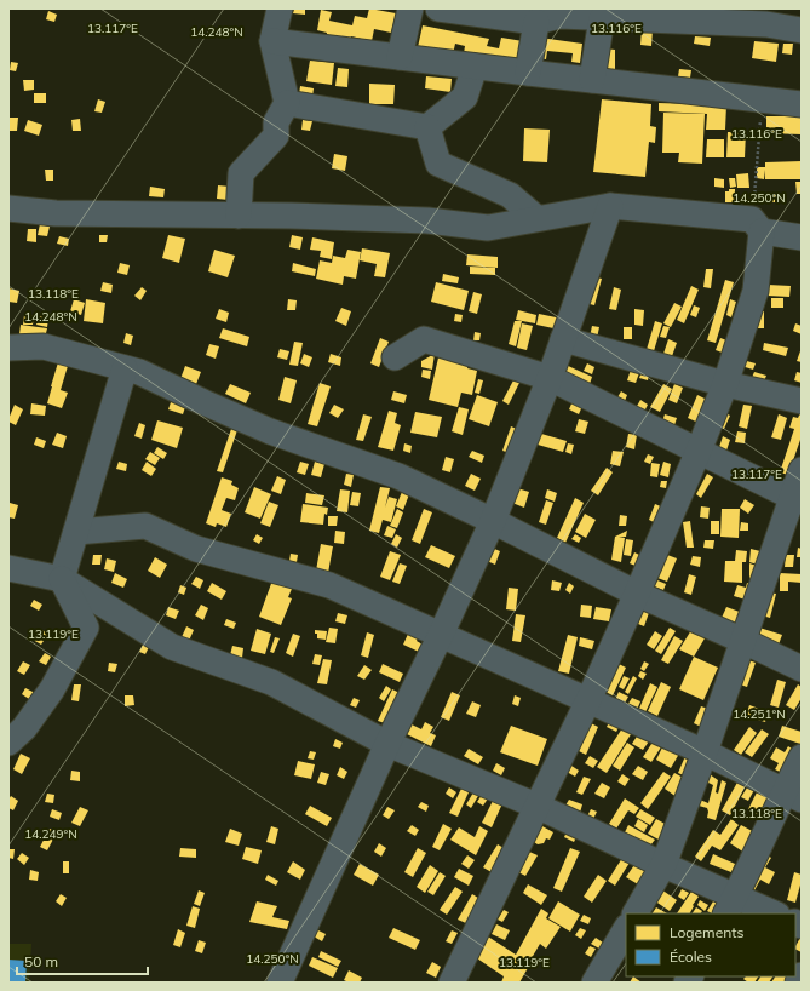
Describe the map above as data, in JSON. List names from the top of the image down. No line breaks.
{"legend":["Logements","Écoles"],"scale_bar":"50 m","coordinates":["13.116°E","13.117°E","14.248°N","14.250°N","13.118°E","13.119°E","14.251°N","14.249°N"]}
